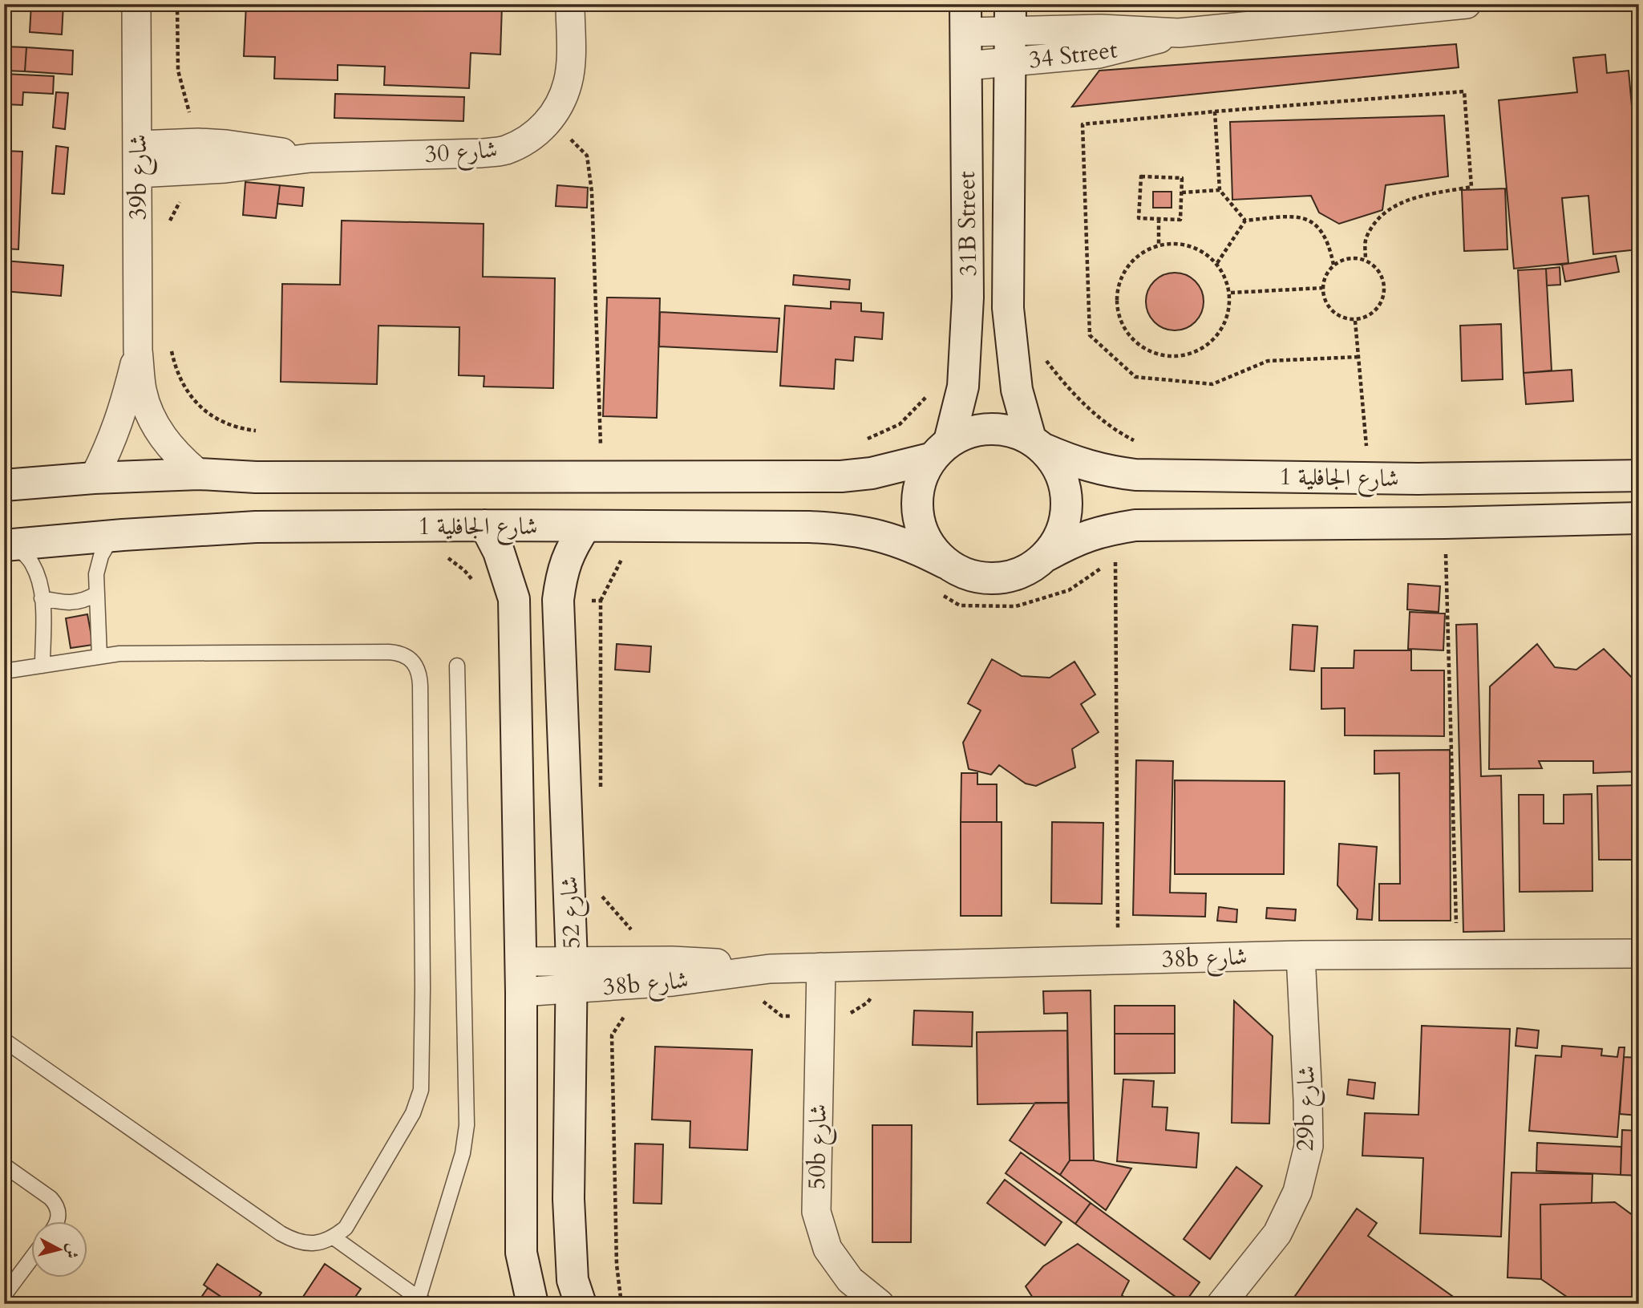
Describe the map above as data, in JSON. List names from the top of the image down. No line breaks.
{"streets":{"street":["34 Street","شارع 30","39b شارع","31B Street","شارع الجافلية 1","شارع 52","38b شارع","29b شارع","50b شارع"]},"crossings":[["34 Street","31B Street"],["شارع 30","39b شارع"],["39b شارع","شارع الجافلية 1"],["31B Street","شارع الجافلية 1"],["شارع الجافلية 1","شارع 52"],["شارع 52","38b شارع"],["38b شارع","29b شارع"],["38b شارع","50b شارع"]],"north":"right"}
